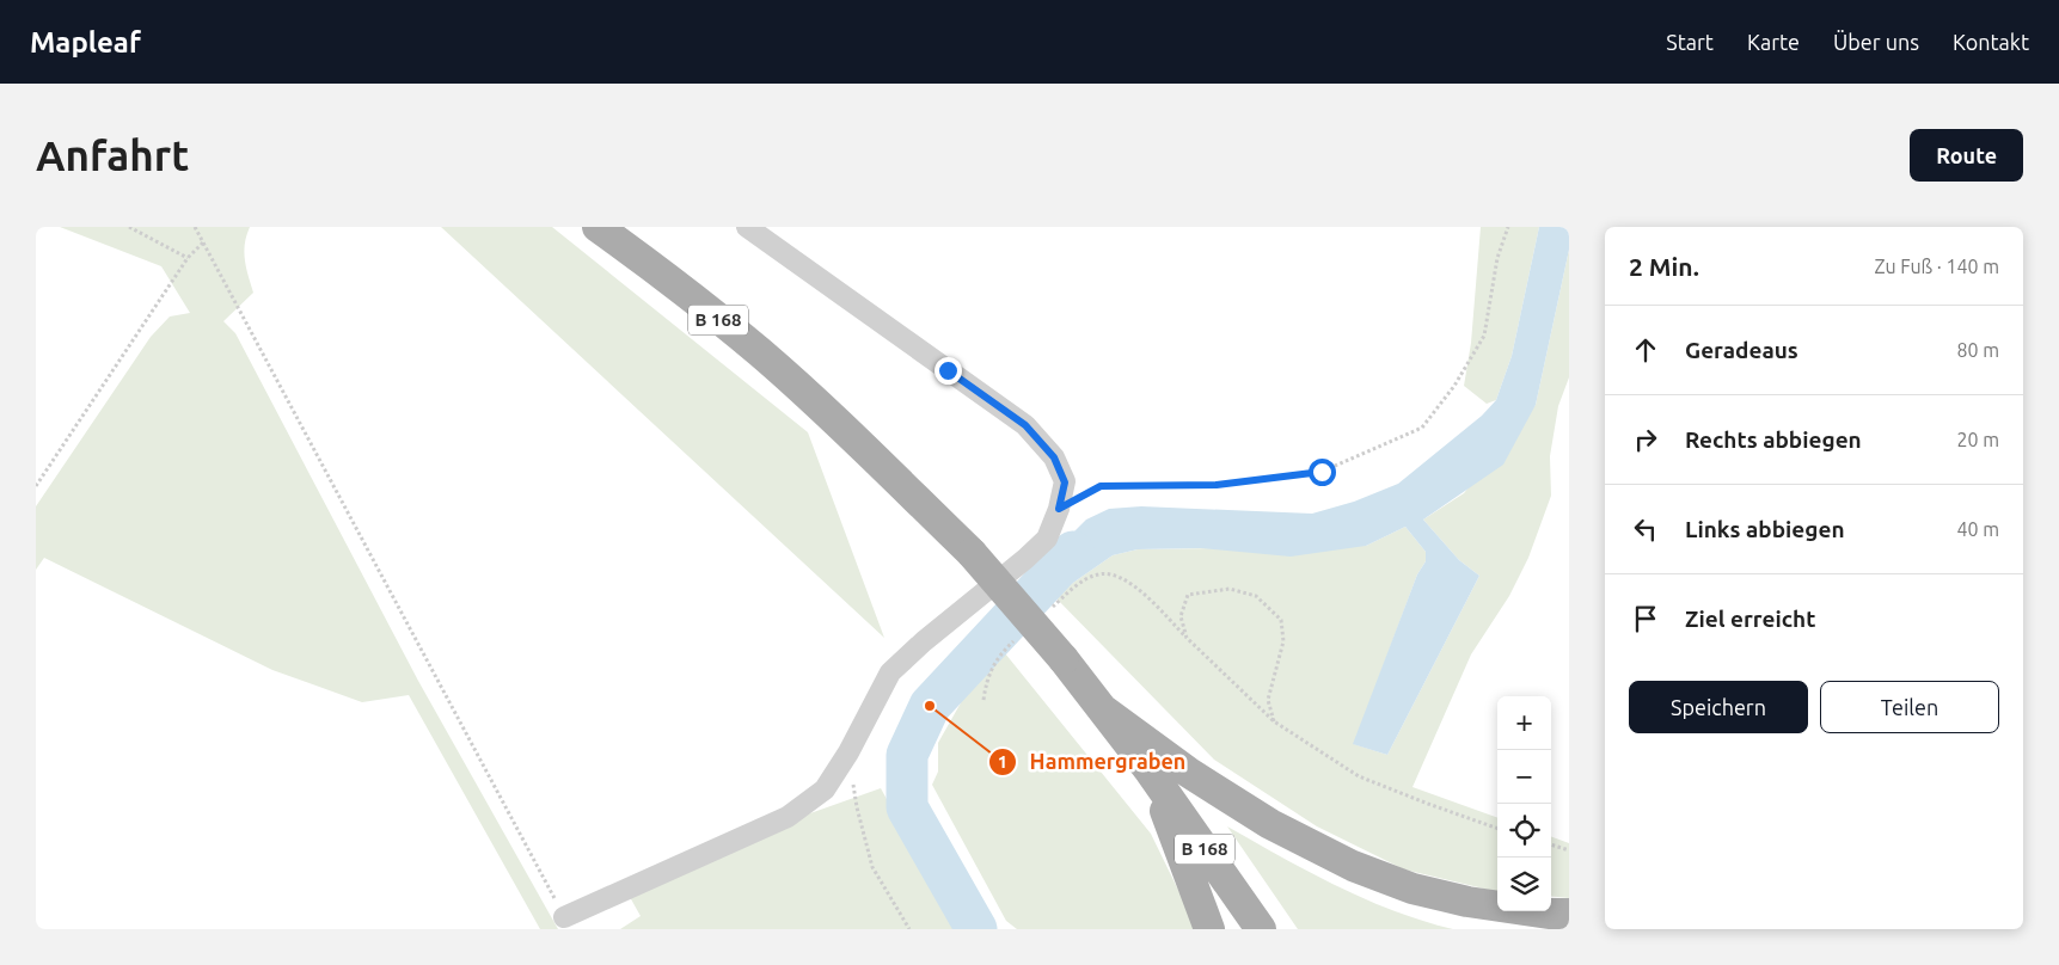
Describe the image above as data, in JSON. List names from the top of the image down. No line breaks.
{"streets":{"main road":["B 168"]},"places":["Hammergraben"],"page":{"header":"Mapleaf","nav":["Start","Karte","Über uns","Kontakt"],"buttons":["Route",["Speichern","Teilen"]],"title":"Anfahrt","heading":["2 Min.","Zu Fuß · 140 m"],"list":[["Geradeaus","80 m"],["Rechts abbiegen","20 m"],["Links abbiegen","40 m"],"Ziel erreicht"],"map_buttons":["+","−"]}}
